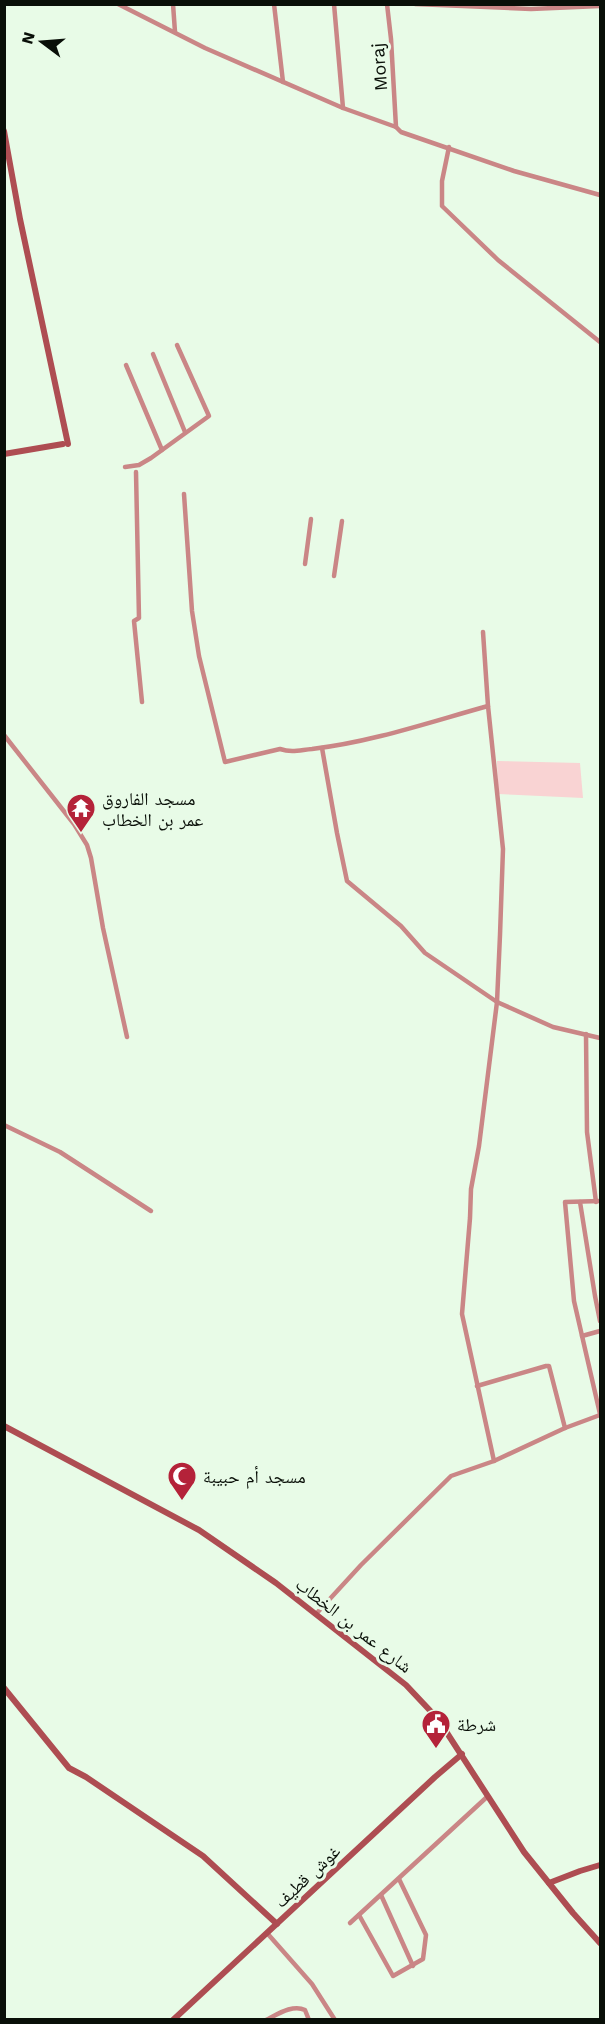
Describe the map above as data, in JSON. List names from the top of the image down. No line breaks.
{"streets":{"main road":["شارع عمر بن الخطاب","غوش قطيف"],"street":["Moraj"]},"crossings":[["شارع عمر بن الخطاب","غوش قطيف"]],"places":{"temple":["مسجد الفاروق عمر بن الخطاب"],"mosque":["مسجد أم حبيبة"],"public building":["شرطة"]},"north":"left"}
